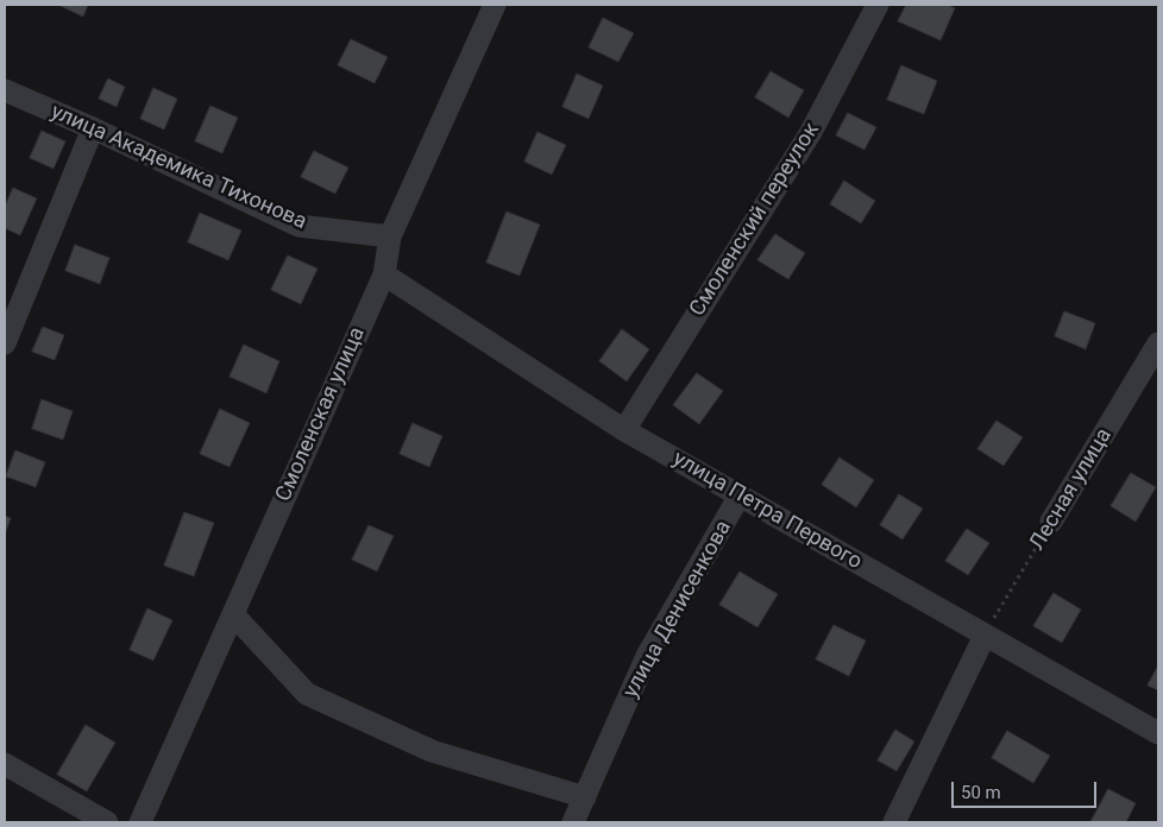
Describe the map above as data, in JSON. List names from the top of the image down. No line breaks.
{"streets":{"street":["улица Академика Тихонова","Смоленский переулок","Смоленская улица","Лесная улица","улица Петра Первого","улица Денисенкова"]},"crossings":[["улица Академика Тихонова","Смоленская улица"],["Смоленский переулок","улица Петра Первого"],["Смоленская улица","улица Петра Первого"],["Лесная улица","улица Петра Первого"],["улица Петра Первого","улица Денисенкова"]],"scale_bar":"50 m"}
